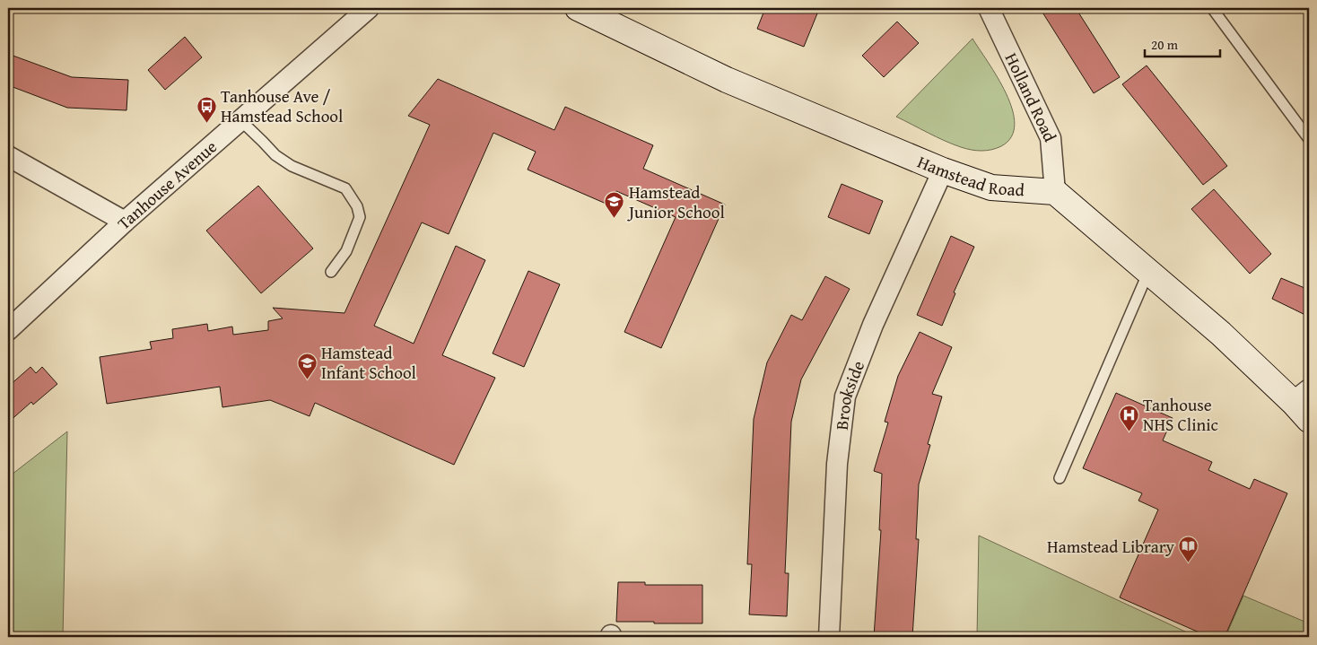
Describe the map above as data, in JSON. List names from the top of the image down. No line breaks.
{"streets":{"main road":["Hamstead Road"],"street":["Holland Road","Tanhouse Avenue","Brookside"]},"crossings":[["Holland Road","Hamstead Road"],["Hamstead Road","Brookside"]],"places":{"bus stop":["Tanhouse Ave / Hamstead School"],"school or university":["Hamstead Junior School","Hamstead Infant School"],"hospital":["Tanhouse NHS Clinic"],"library":["Hamstead Library"]},"scale_bar":"20 m"}
